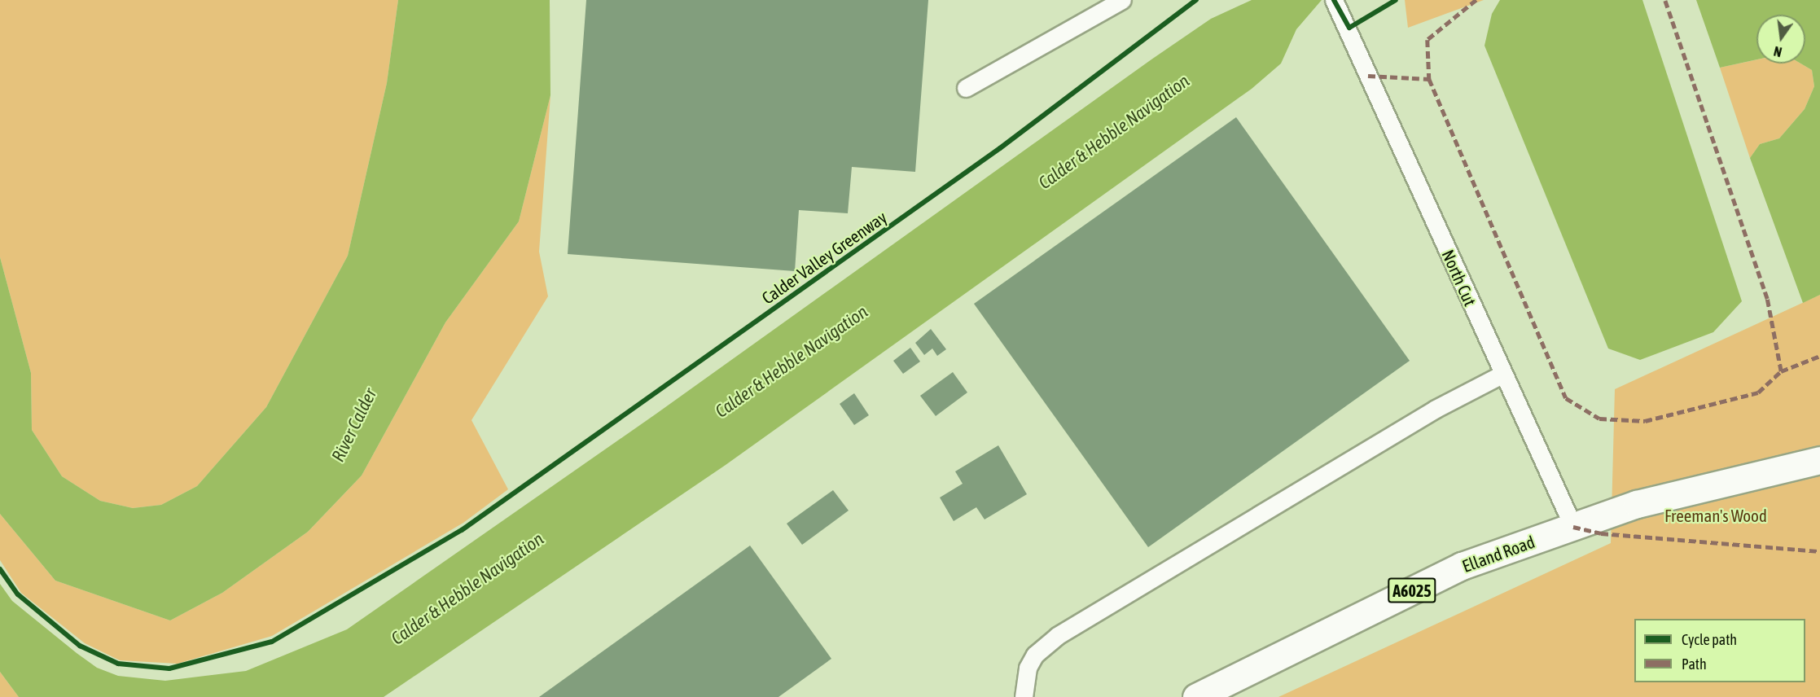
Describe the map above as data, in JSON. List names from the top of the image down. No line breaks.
{"streets":{"main road":["Elland Road","A6025"],"lane":["North Cut"],"cycle path":["Calder Valley Greenway"]},"crossings":[["North Cut","Elland Road"]],"water":["Calder & Hebble Navigation","River Calder"],"parks":["Freeman's Wood"],"legend":["Cycle path","Path"],"north":"bottom"}
